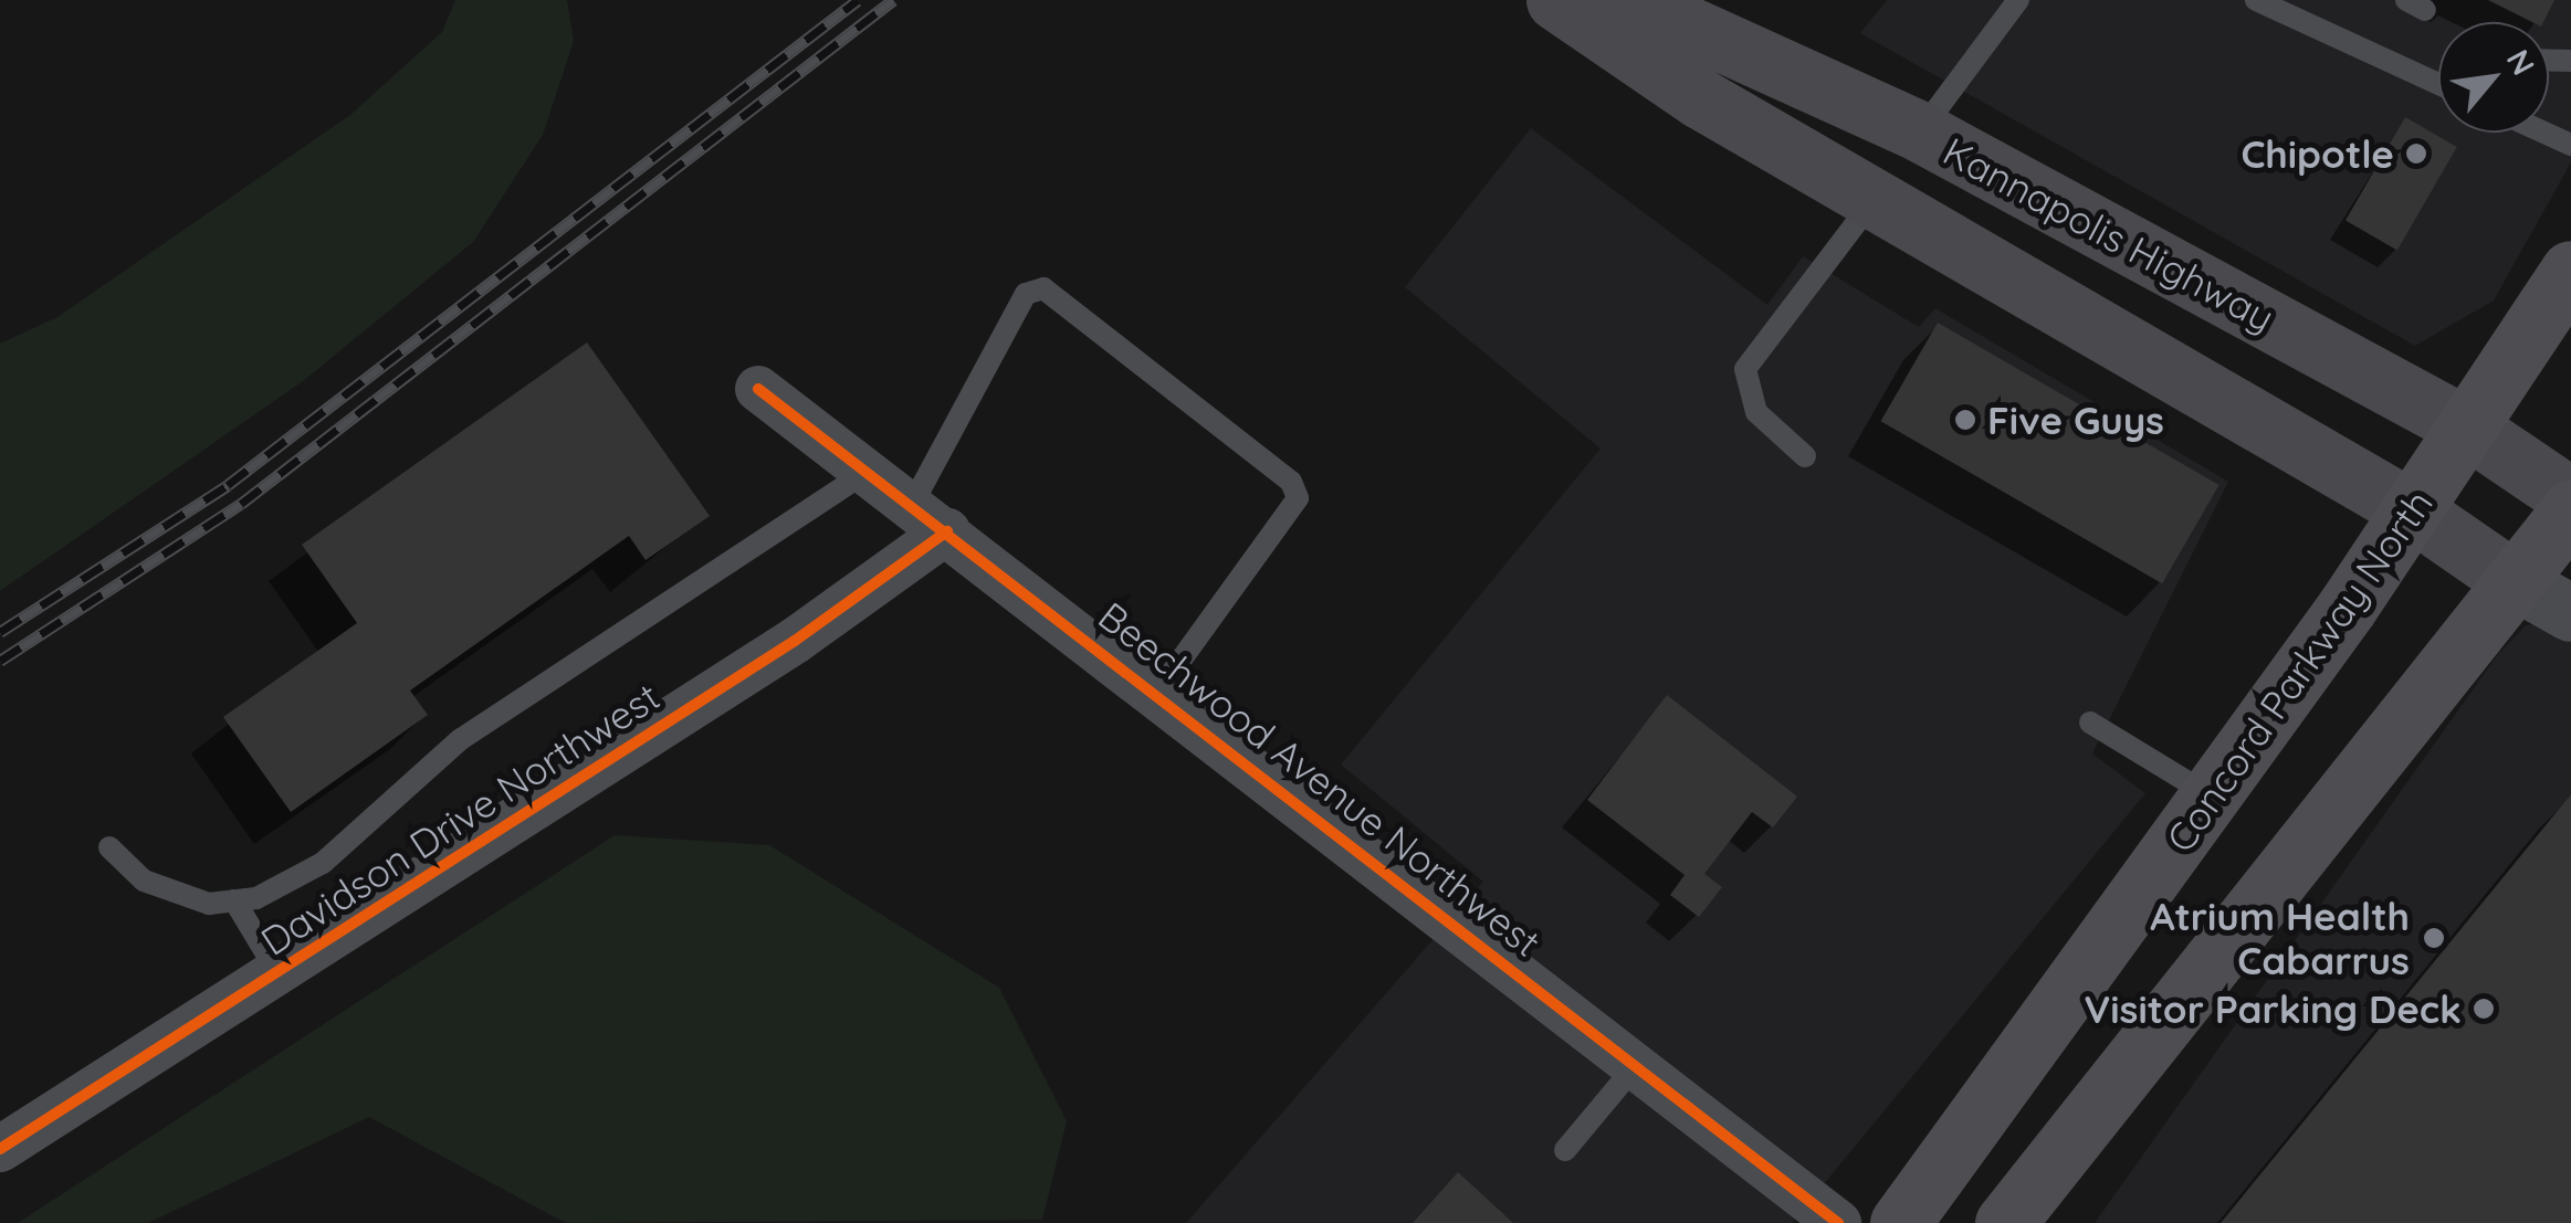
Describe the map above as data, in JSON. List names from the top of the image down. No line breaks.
{"streets":{"highway":["Concord Parkway North"],"main road":["Kannapolis Highway"],"street":["Beechwood Avenue Northwest","Davidson Drive Northwest"]},"crossings":[["Kannapolis Highway","Concord Parkway North"],["Beechwood Avenue Northwest","Davidson Drive Northwest"]],"places":["Chipotle","Five Guys","Atrium Health Cabarrus","Visitor Parking Deck"],"north":"top right"}
